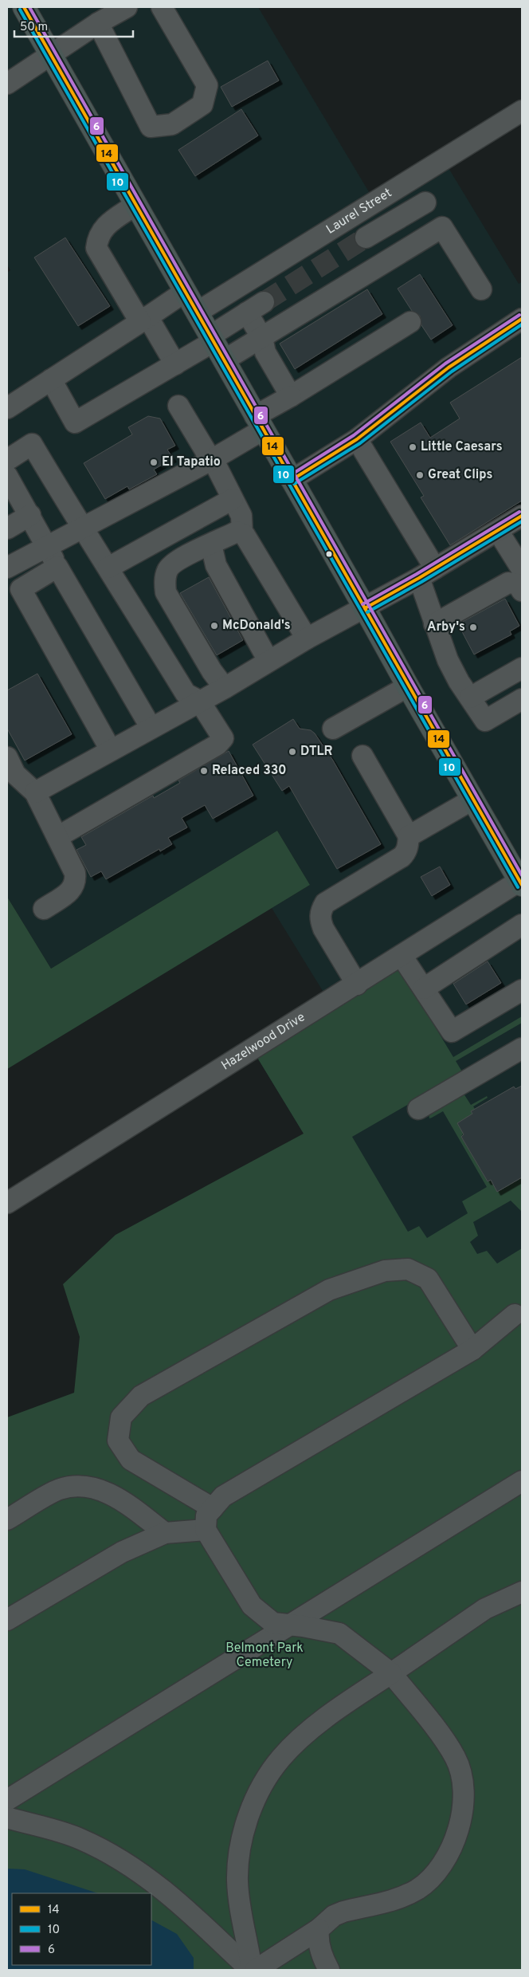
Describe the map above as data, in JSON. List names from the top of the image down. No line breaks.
{"streets":{"street":["Laurel Street","Hazelwood Drive"]},"parks":["Belmont Park Cemetery"],"places":["Little Caesars","El Tapatio","Great Clips","McDonald's","Arby's","DTLR","Relaced 330"],"lines":["transit line 14","transit line 6","transit line 10"],"legend":["14","10","6"],"scale_bar":"50 m"}
